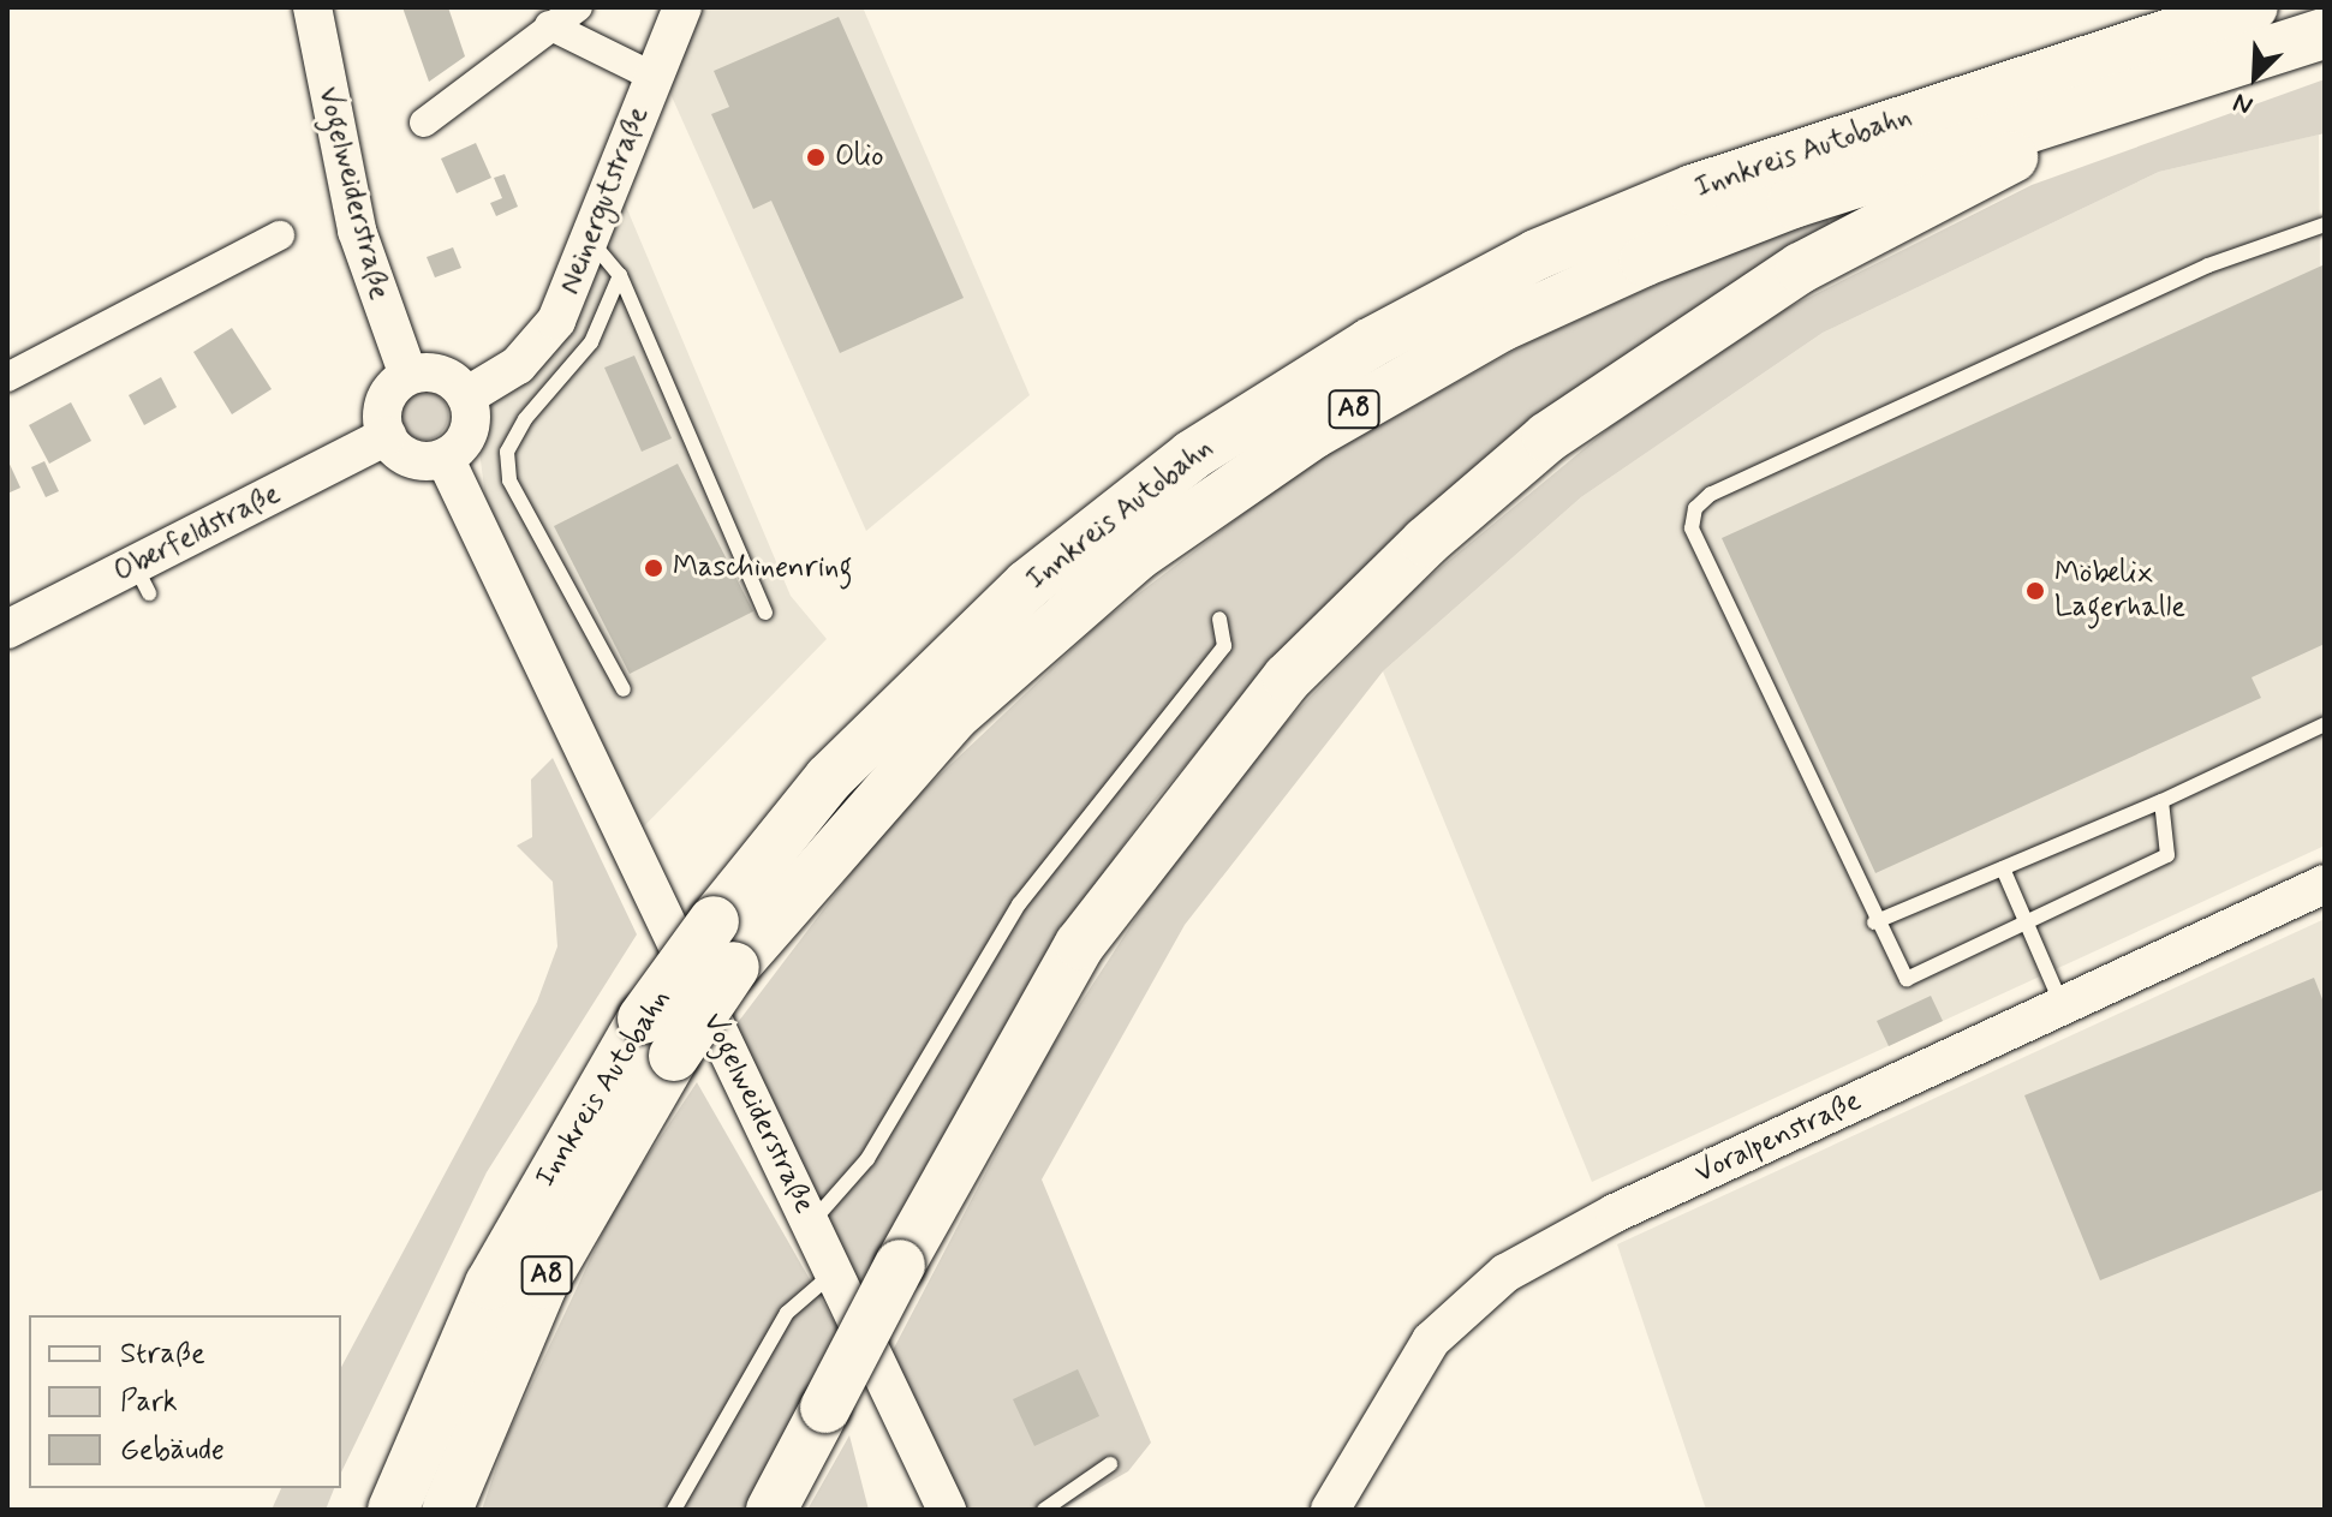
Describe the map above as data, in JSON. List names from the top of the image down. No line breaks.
{"streets":{"highway":["Innkreis Autobahn","A8"],"main road":["Vogelweiderstraße","Neinergutstraße","Oberfeldstraße","Voralpenstraße"]},"crossings":[["Vogelweiderstraße","Neinergutstraße"],["Vogelweiderstraße","Oberfeldstraße"],["Neinergutstraße","Oberfeldstraße"]],"places":["Olio","Maschinenring","Möbelix Lagerhalle"],"legend":["Straße","Park","Gebäude"],"north":"bottom left"}
